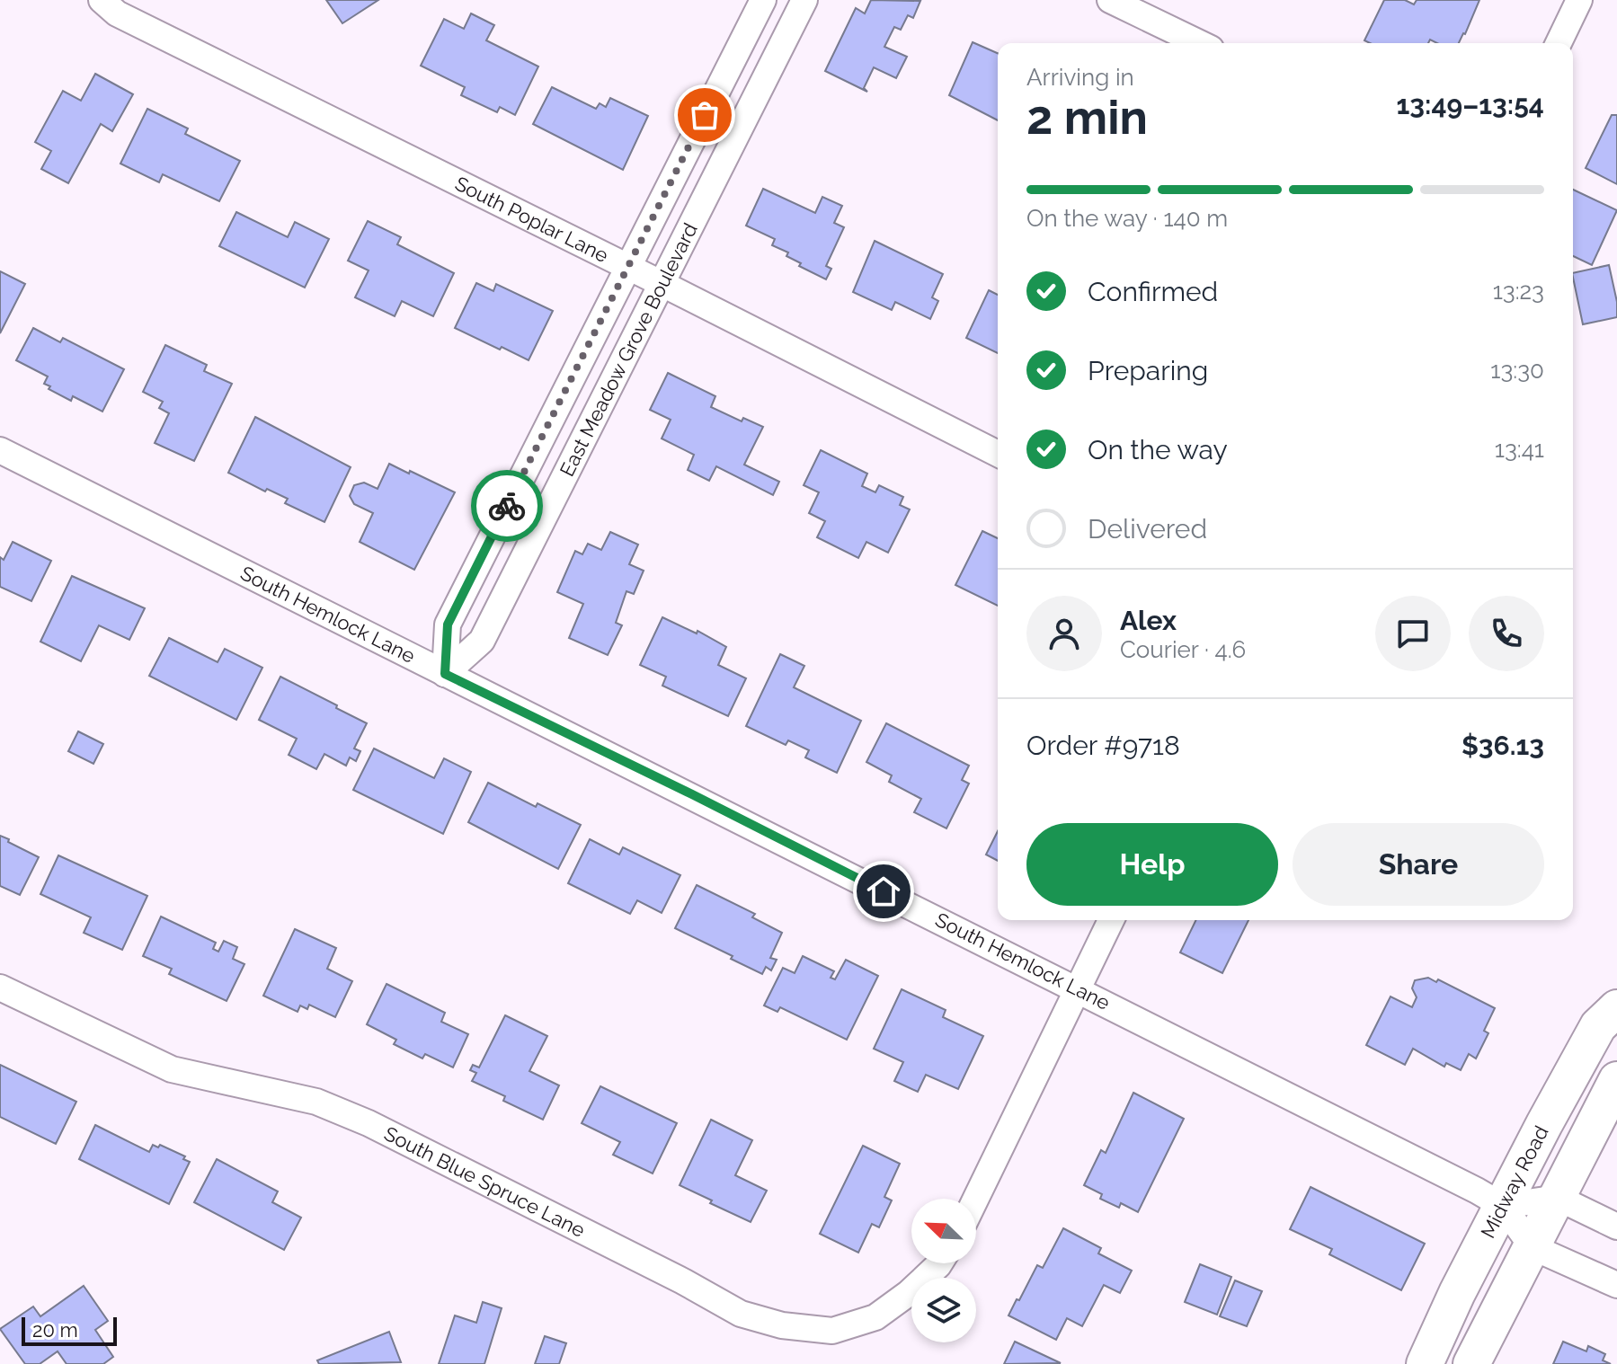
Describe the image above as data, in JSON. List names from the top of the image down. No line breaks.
{"streets":{"main road":["Midway Road"],"street":["South Poplar Lane","East Meadow Grove Boulevard","South Hemlock Lane","South Blue Spruce Lane"]},"crossings":[["South Poplar Lane","East Meadow Grove Boulevard"],["East Meadow Grove Boulevard","South Hemlock Lane"],["South Hemlock Lane","Midway Road"]],"scale_bar":"20 m","north":"top left","page":{"heading":["2 min","Arriving in","13:49–13:54"],"panel":["Alex","Courier · 4.6","Order #9718","$36.13"],"bar":"On the way · 140 m","list":[["Confirmed","13:23"],["Preparing","13:30"],["On the way","13:41"],"Delivered"],"buttons":["Help","Share"],"scale":"20 m"}}
